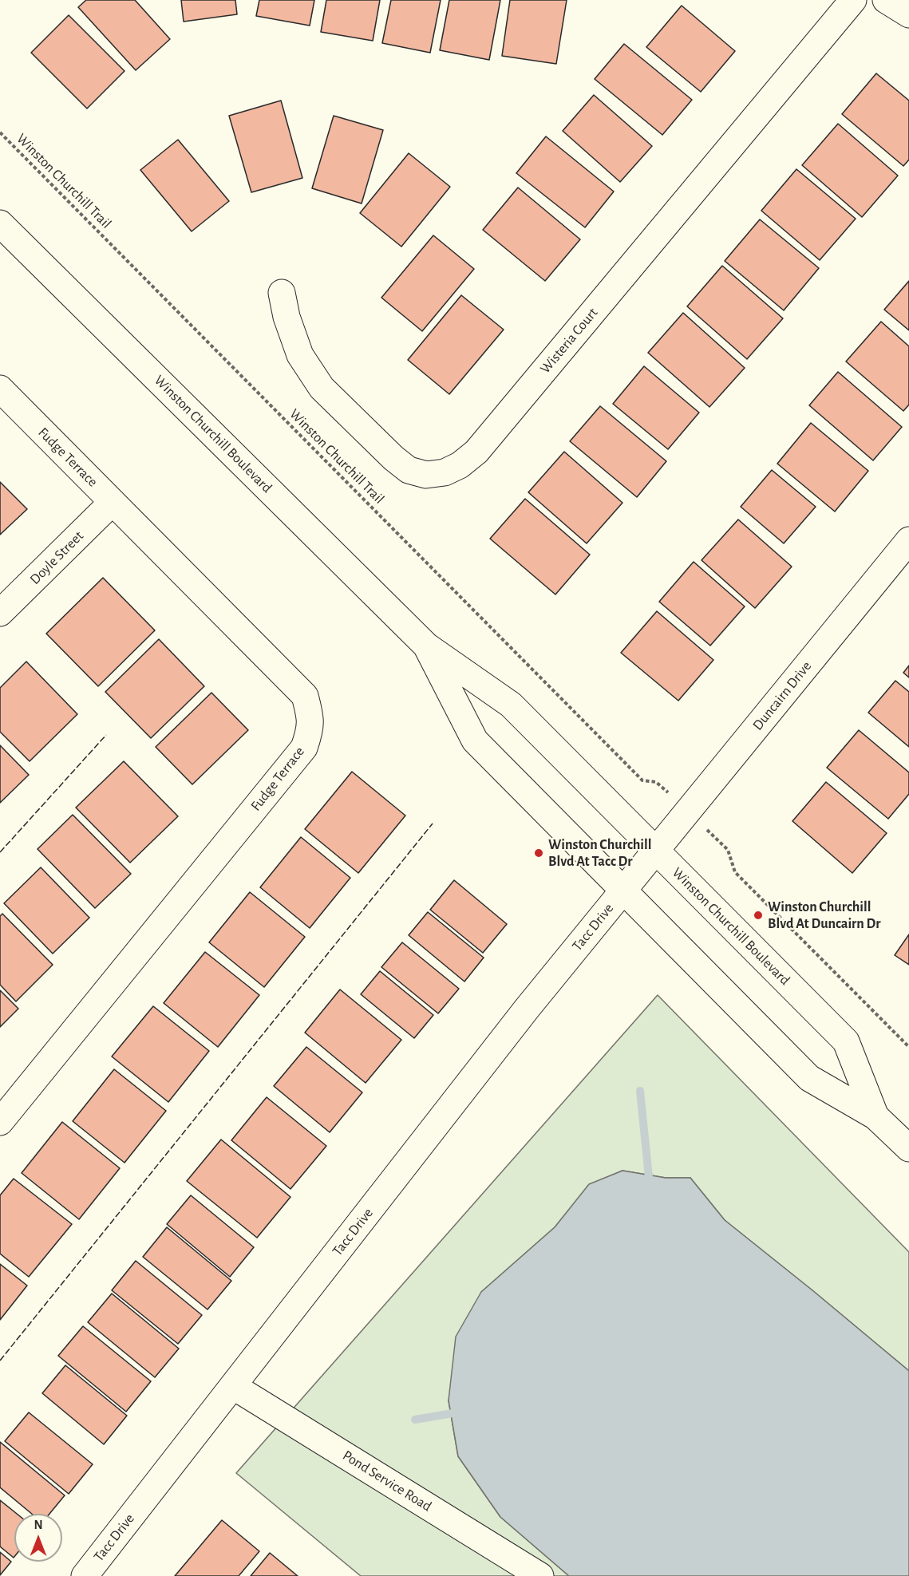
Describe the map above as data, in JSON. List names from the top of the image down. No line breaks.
{"streets":{"street":["Wisteria Court","Winston Churchill Boulevard","Fudge Terrace","Doyle Street","Duncairn Drive","Tacc Drive","Pond Service Road"],"path":["Winston Churchill Trail"]},"crossings":[["Winston Churchill Boulevard","Duncairn Drive"],["Winston Churchill Boulevard","Tacc Drive"],["Fudge Terrace","Doyle Street"],["Duncairn Drive","Tacc Drive"],["Tacc Drive","Pond Service Road"]],"places":["Winston Churchill Blvd At Tacc Dr","Winston Churchill Blvd At Duncairn Dr"],"north":"top"}
